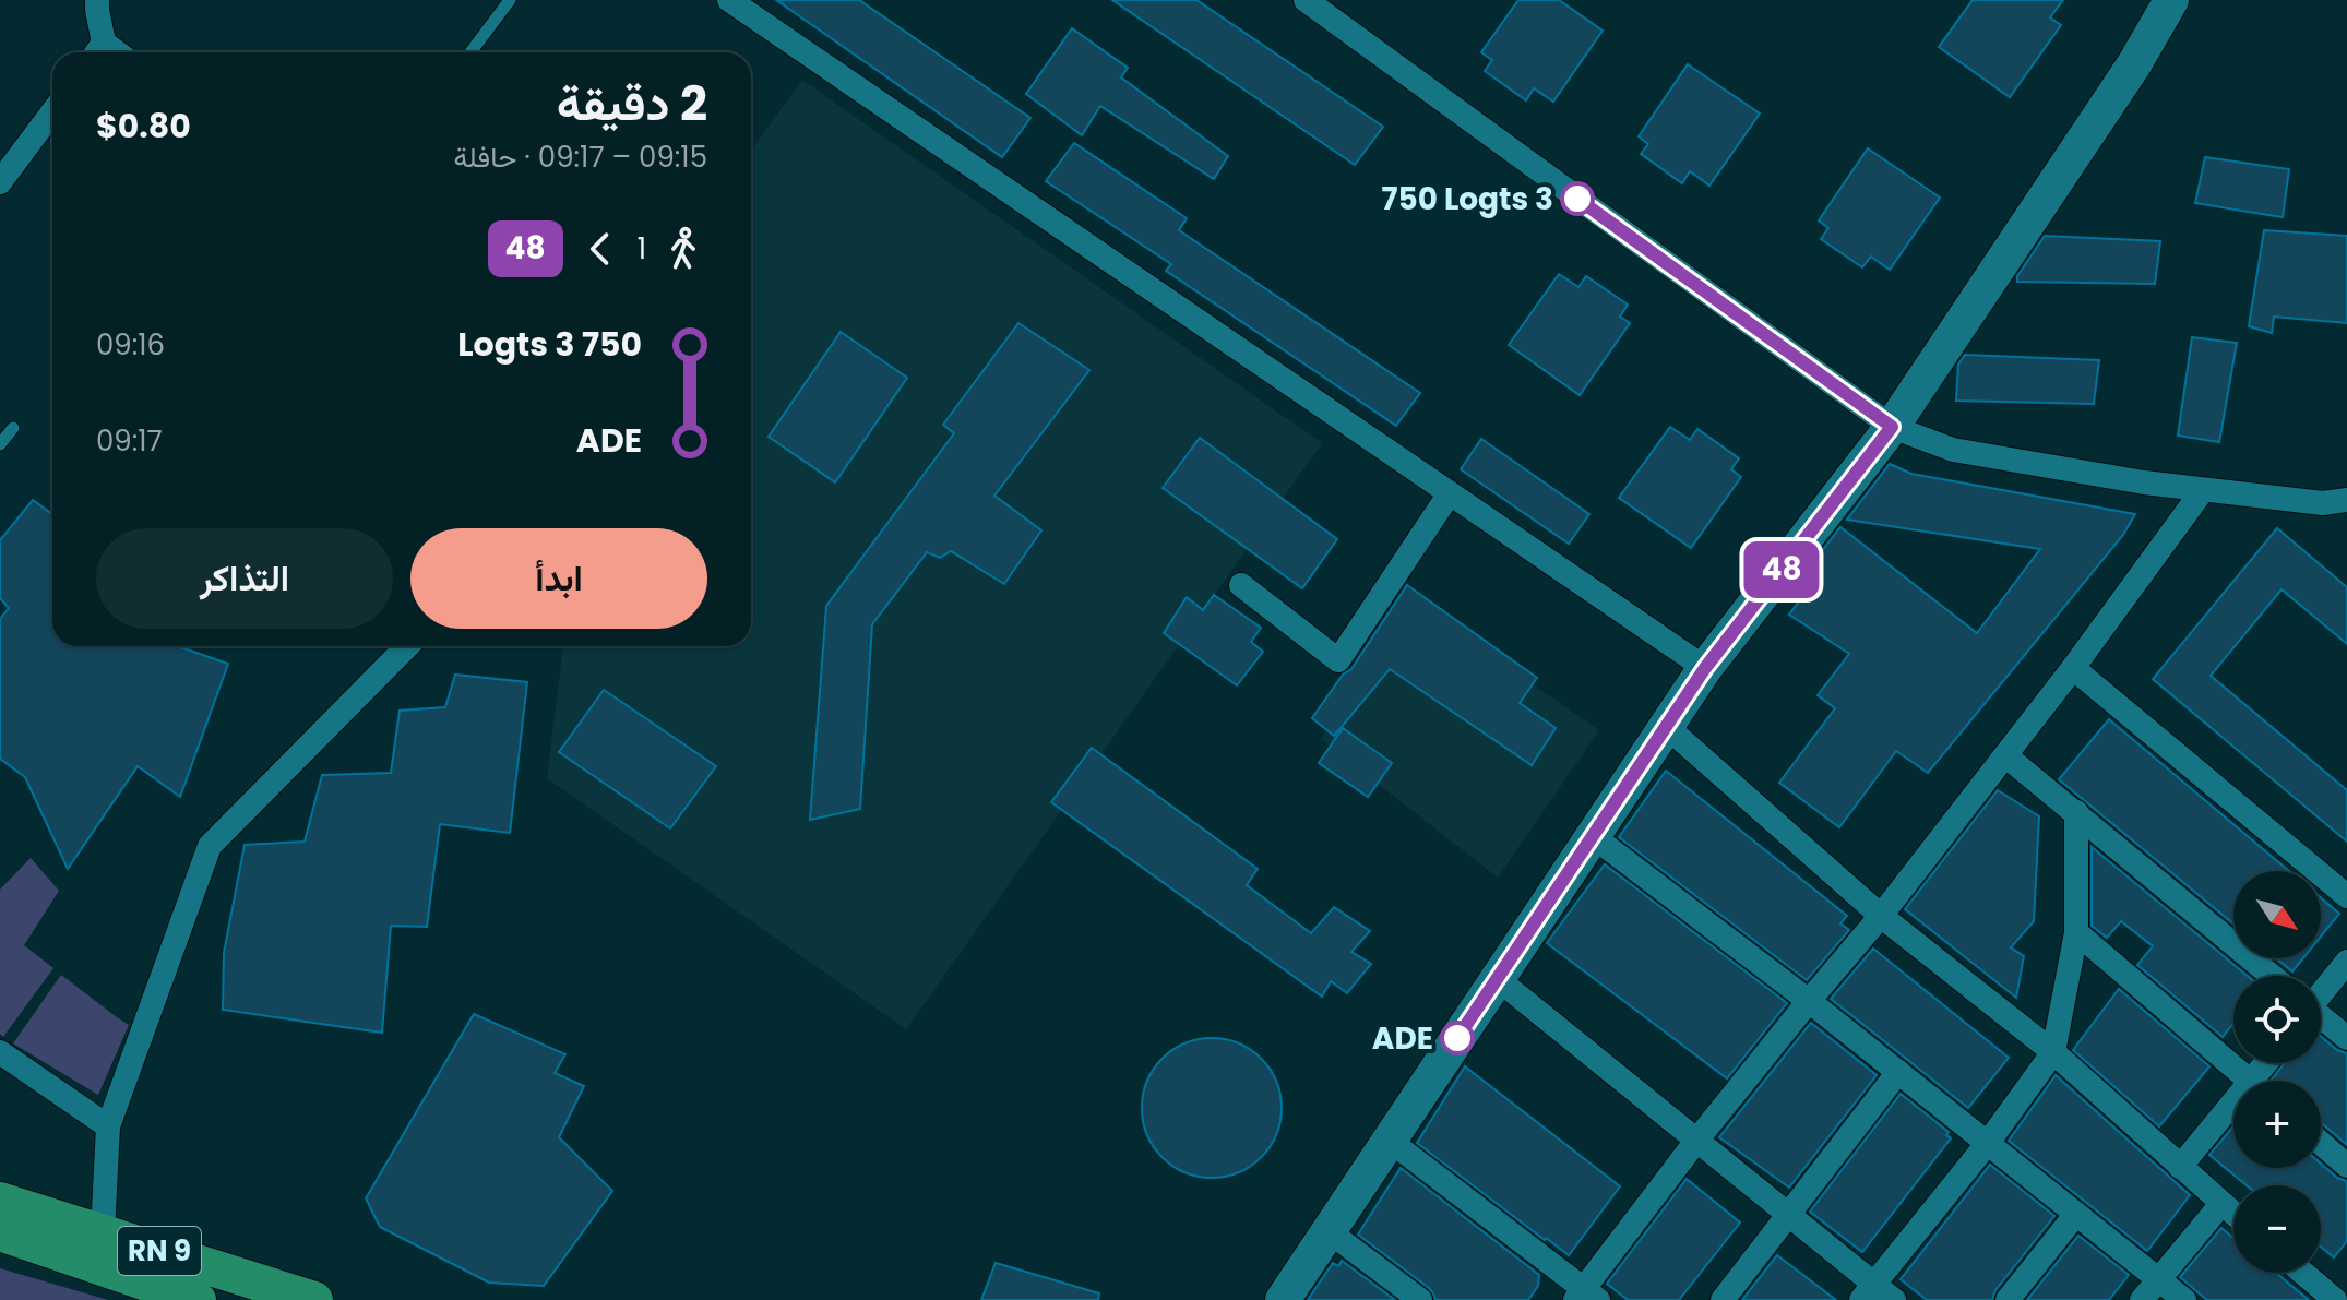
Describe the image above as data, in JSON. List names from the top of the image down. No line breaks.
{"streets":{"main road":["RN 9"]},"places":["750 Logts 3","ADE"],"lines":["bus line 48"],"north":"bottom right","page":{"on_map":"48","heading":["2 دقيقة","09:15 – 09:17 · حافلة","$0.80"],"legs":["1","48"],"list":[{"name":"750 Logts 3","value":"09:16"},{"name":"ADE","value":"09:17"}],"buttons":["ابدأ","التذاكر"],"map_buttons":["+","−"]}}
